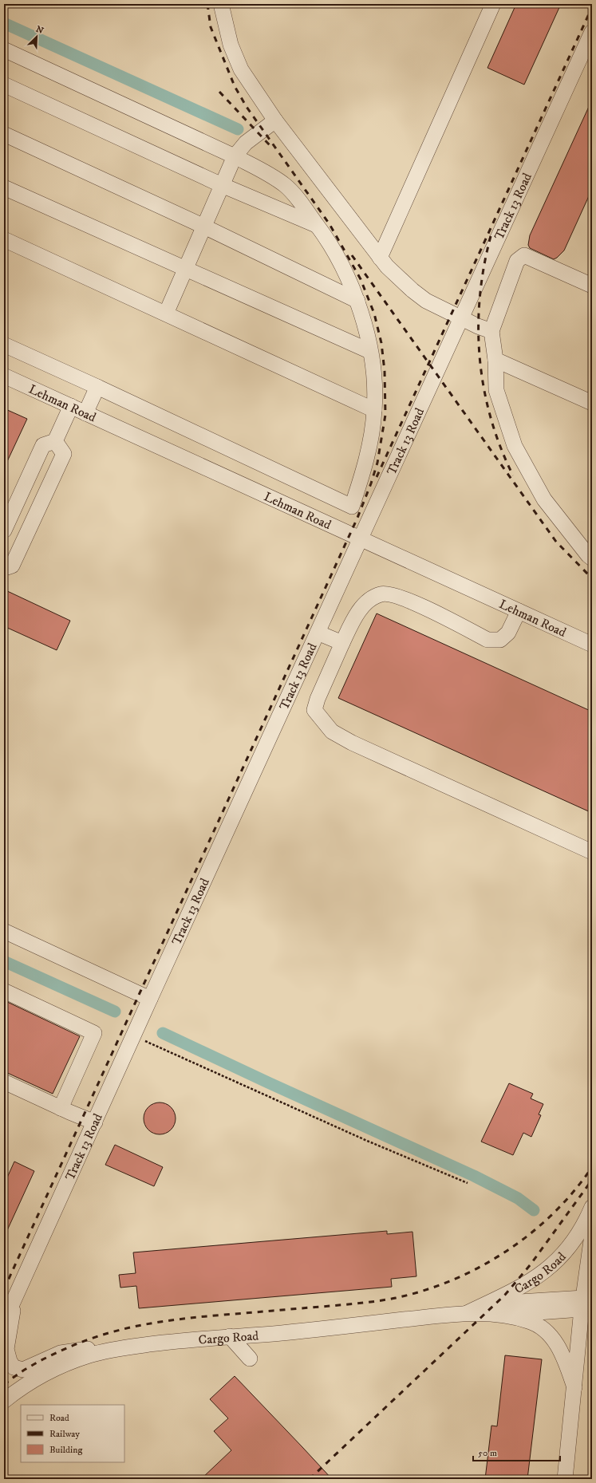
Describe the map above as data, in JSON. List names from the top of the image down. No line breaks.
{"streets":{"street":["Track 13 Road","Lehman Road","Cargo Road"]},"crossings":[["Track 13 Road","Lehman Road"]],"legend":["Road","Railway","Building"],"scale_bar":"50 m","north":"top right"}
